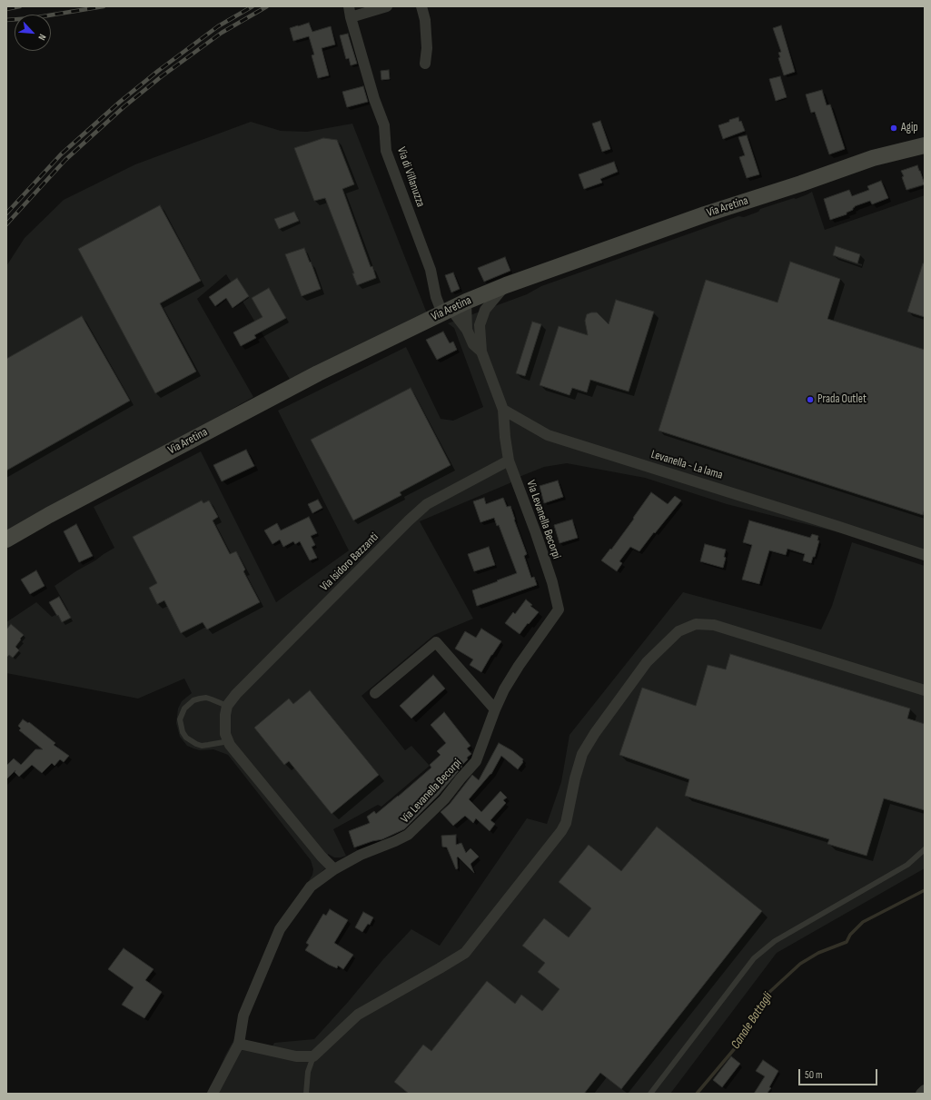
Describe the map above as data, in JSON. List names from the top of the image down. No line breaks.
{"streets":{"street":["Via di Villanuzza","Via Aretina","Levanella - La lama","Via Levanella Becorpi","Via Isidoro Bazzanti"]},"crossings":[["Via di Villanuzza","Via Aretina"],["Levanella - La lama","Via Levanella Becorpi"],["Via Levanella Becorpi","Via Isidoro Bazzanti"]],"water":["Canale Battagli"],"places":["Agip","Prada Outlet"],"scale_bar":"50 m","north":"bottom right"}
